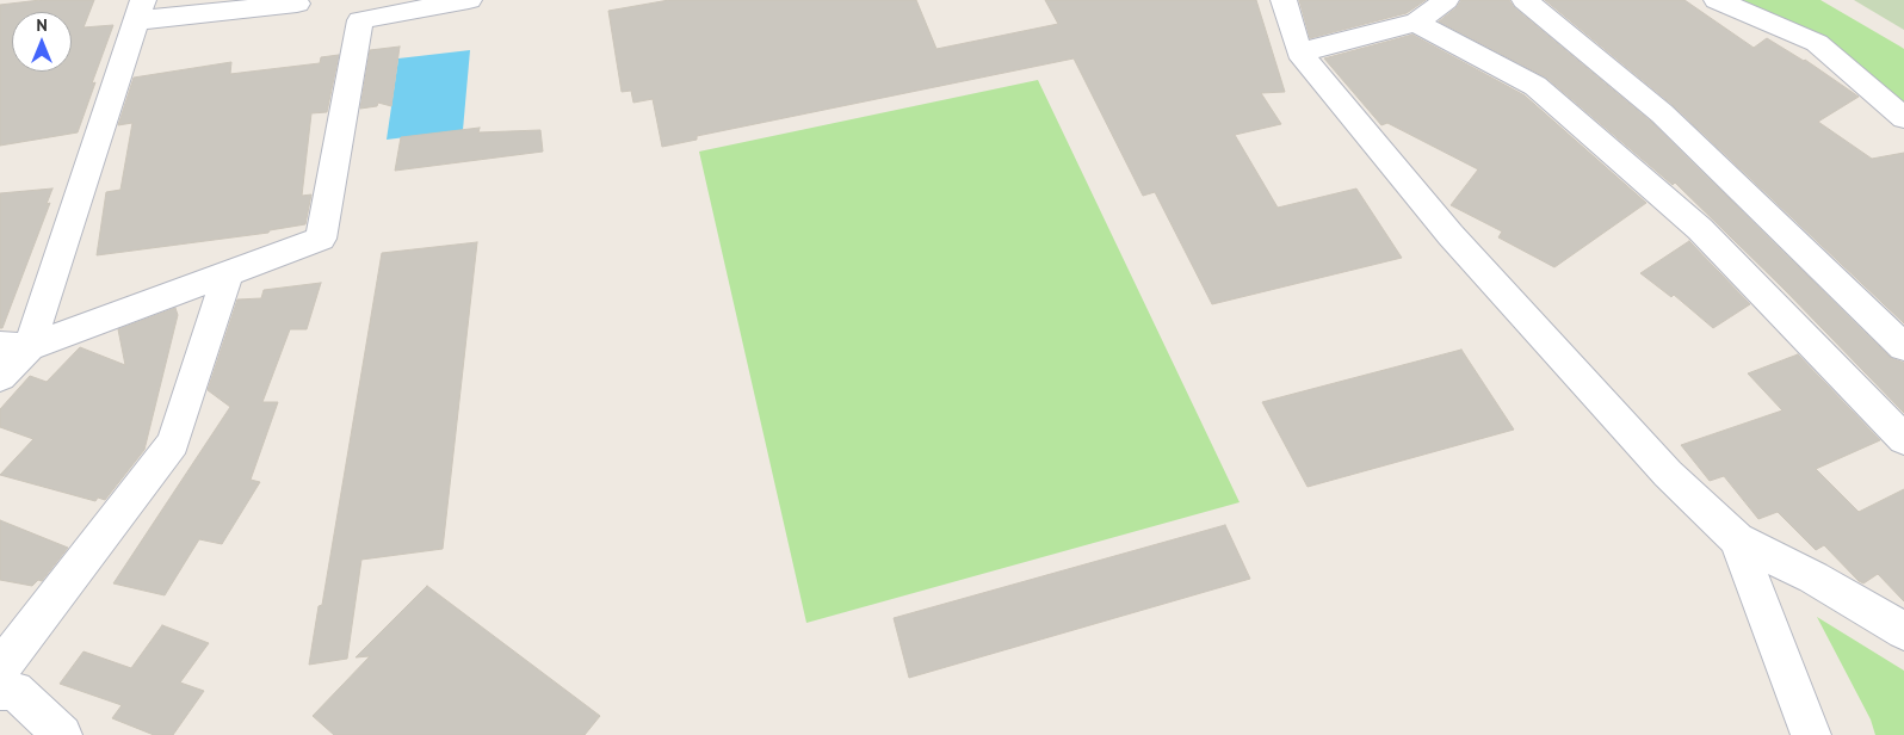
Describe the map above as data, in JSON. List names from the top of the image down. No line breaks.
{"north":"top"}
